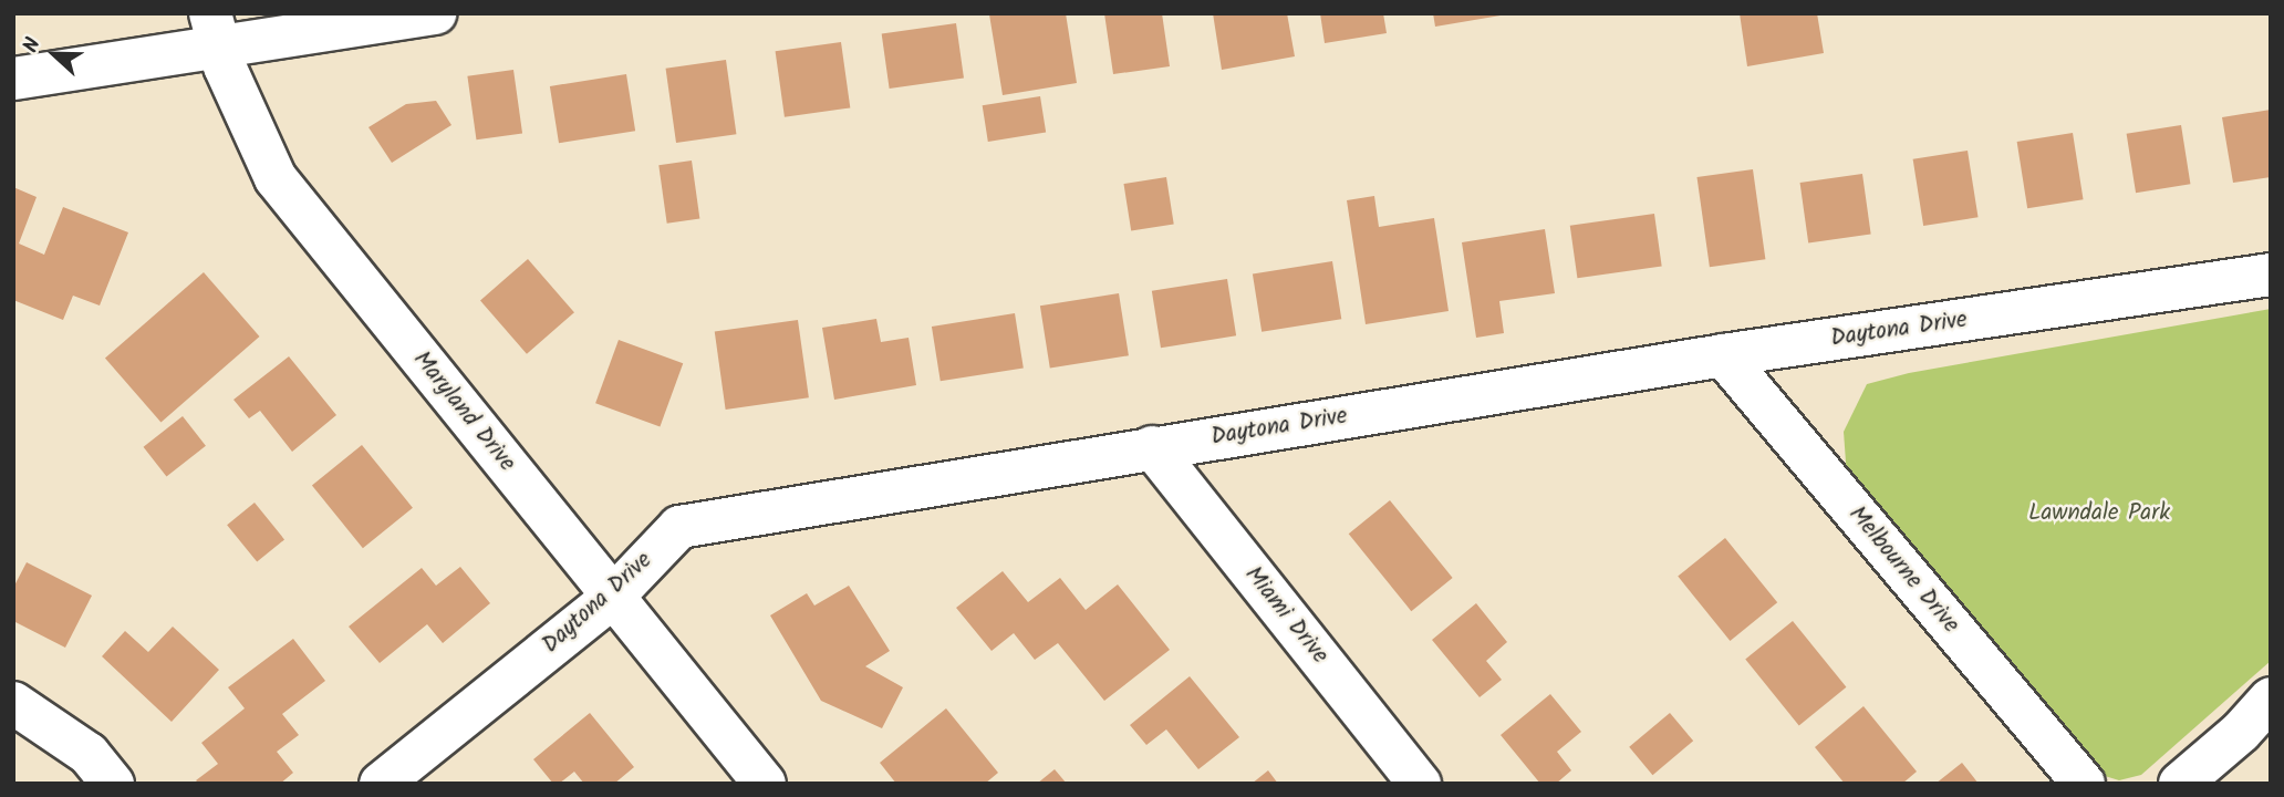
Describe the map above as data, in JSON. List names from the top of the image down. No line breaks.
{"streets":{"street":["Daytona Drive","Maryland Drive","Melbourne Drive","Miami Drive"]},"crossings":[["Daytona Drive","Maryland Drive"],["Daytona Drive","Melbourne Drive"],["Daytona Drive","Miami Drive"]],"parks":["Lawndale Park"],"north":"left"}
